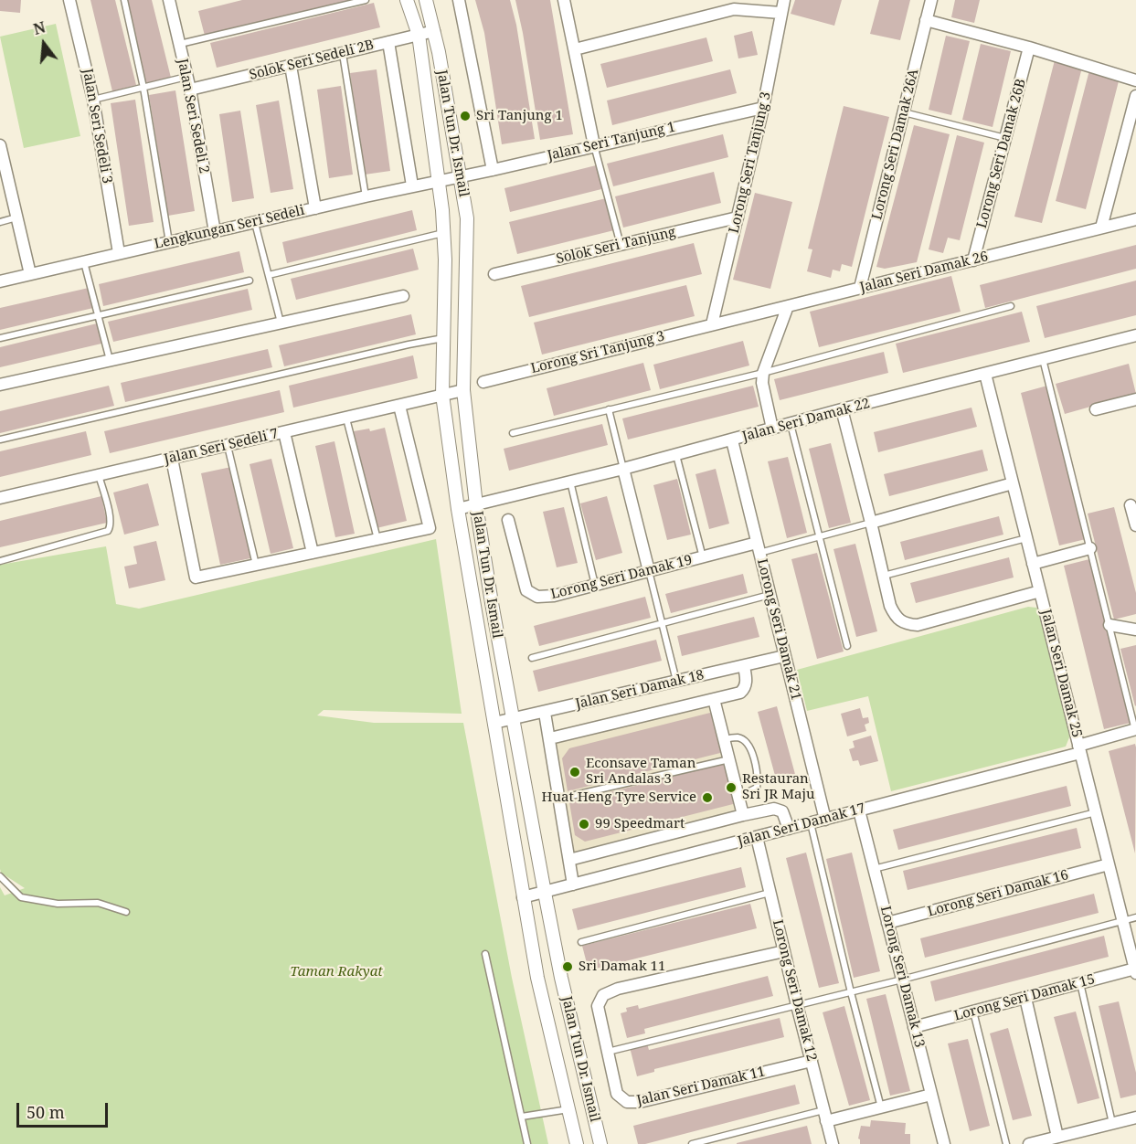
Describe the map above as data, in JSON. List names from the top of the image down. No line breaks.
{"streets":{"street":["Solok Seri Sedeli 2B","Jalan Seri Sedeli 2","Jalan Seri Sedeli 3","Jalan Tun Dr. Ismail","Jalan Seri Tanjung 1","Lorong Seri Damak 26A","Lorong Seri Damak 26B","Lorong Seri Tanjung 3","Lengkungan Seri Sedeli","Solok Seri Tanjung","Jalan Seri Damak 26","Lorong Sri Tanjung 3","Jalan Seri Damak 22","Jalan Seri Sedeli 7","Lorong Seri Damak 19","Lorong Seri Damak 21","Jalan Seri Damak 25","Jalan Seri Damak 18","Jalan Seri Damak 17","Lorong Seri Damak 16","Lorong Seri Damak 13","Lorong Seri Damak 12","Lorong Seri Damak 15","Jalan Seri Damak 11"]},"crossings":[["Solok Seri Sedeli 2B","Jalan Seri Sedeli 2"],["Solok Seri Sedeli 2B","Jalan Tun Dr. Ismail"],["Jalan Seri Sedeli 2","Lengkungan Seri Sedeli"],["Jalan Seri Sedeli 3","Lengkungan Seri Sedeli"],["Jalan Tun Dr. Ismail","Jalan Seri Tanjung 1"],["Jalan Tun Dr. Ismail","Lengkungan Seri Sedeli"],["Jalan Tun Dr. Ismail","Jalan Seri Damak 22"],["Jalan Tun Dr. Ismail","Jalan Seri Sedeli 7"],["Jalan Tun Dr. Ismail","Jalan Seri Damak 18"],["Jalan Tun Dr. Ismail","Jalan Seri Damak 17"],["Jalan Seri Tanjung 1","Lorong Seri Tanjung 3"],["Jalan Seri Tanjung 1","Lengkungan Seri Sedeli"],["Lorong Seri Damak 26A","Jalan Seri Damak 26"],["Lorong Seri Damak 26B","Jalan Seri Damak 26"],["Lorong Seri Tanjung 3","Solok Seri Tanjung"],["Lorong Seri Tanjung 3","Jalan Seri Damak 26"],["Lorong Seri Tanjung 3","Lorong Sri Tanjung 3"],["Jalan Seri Damak 26","Lorong Sri Tanjung 3"],["Jalan Seri Damak 22","Lorong Seri Damak 21"],["Jalan Seri Damak 22","Jalan Seri Damak 25"],["Lorong Seri Damak 19","Lorong Seri Damak 21"],["Lorong Seri Damak 21","Jalan Seri Damak 18"],["Lorong Seri Damak 21","Jalan Seri Damak 17"],["Jalan Seri Damak 25","Jalan Seri Damak 17"],["Jalan Seri Damak 25","Lorong Seri Damak 16"],["Jalan Seri Damak 25","Lorong Seri Damak 15"],["Jalan Seri Damak 17","Lorong Seri Damak 13"],["Jalan Seri Damak 17","Lorong Seri Damak 12"],["Lorong Seri Damak 16","Lorong Seri Damak 13"],["Lorong Seri Damak 13","Lorong Seri Damak 15"],["Lorong Seri Damak 12","Jalan Seri Damak 11"]],"parks":["Taman Rakyat"],"places":["Sri Tanjung 1","Econsave Taman Sri Andalas 3","Restauran Sri JR Maju","Huat Heng Tyre Service","99 Speedmart","Sri Damak 11"],"scale_bar":"50 m","north":"top"}
